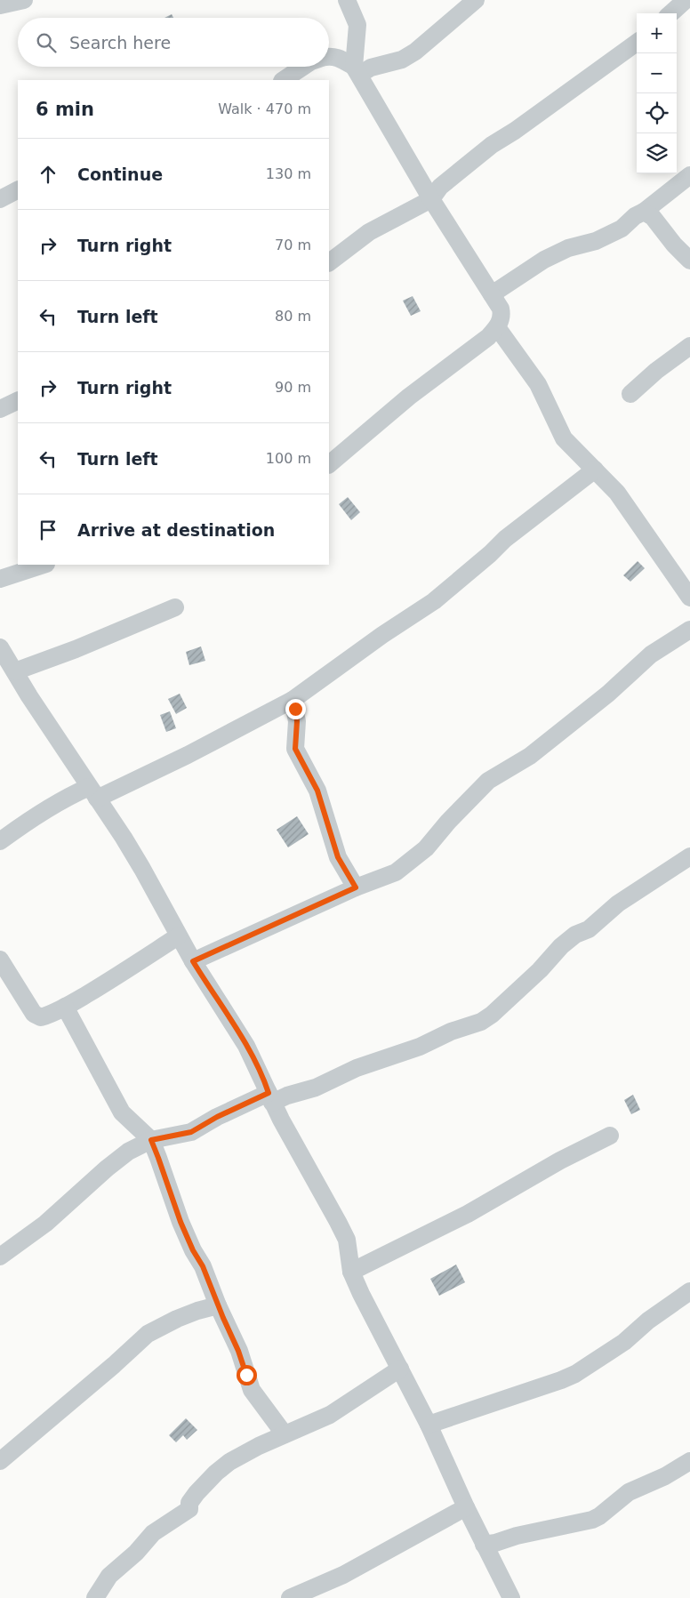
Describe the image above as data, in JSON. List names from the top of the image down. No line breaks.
{"page":{"map_buttons":["+","−"],"search":"Search here","heading":["6 min","Walk · 470 m"],"list":[["Continue","130 m"],["Turn right","70 m"],["Turn left","80 m"],["Turn right","90 m"],["Turn left","100 m"],"Arrive at destination"]}}
